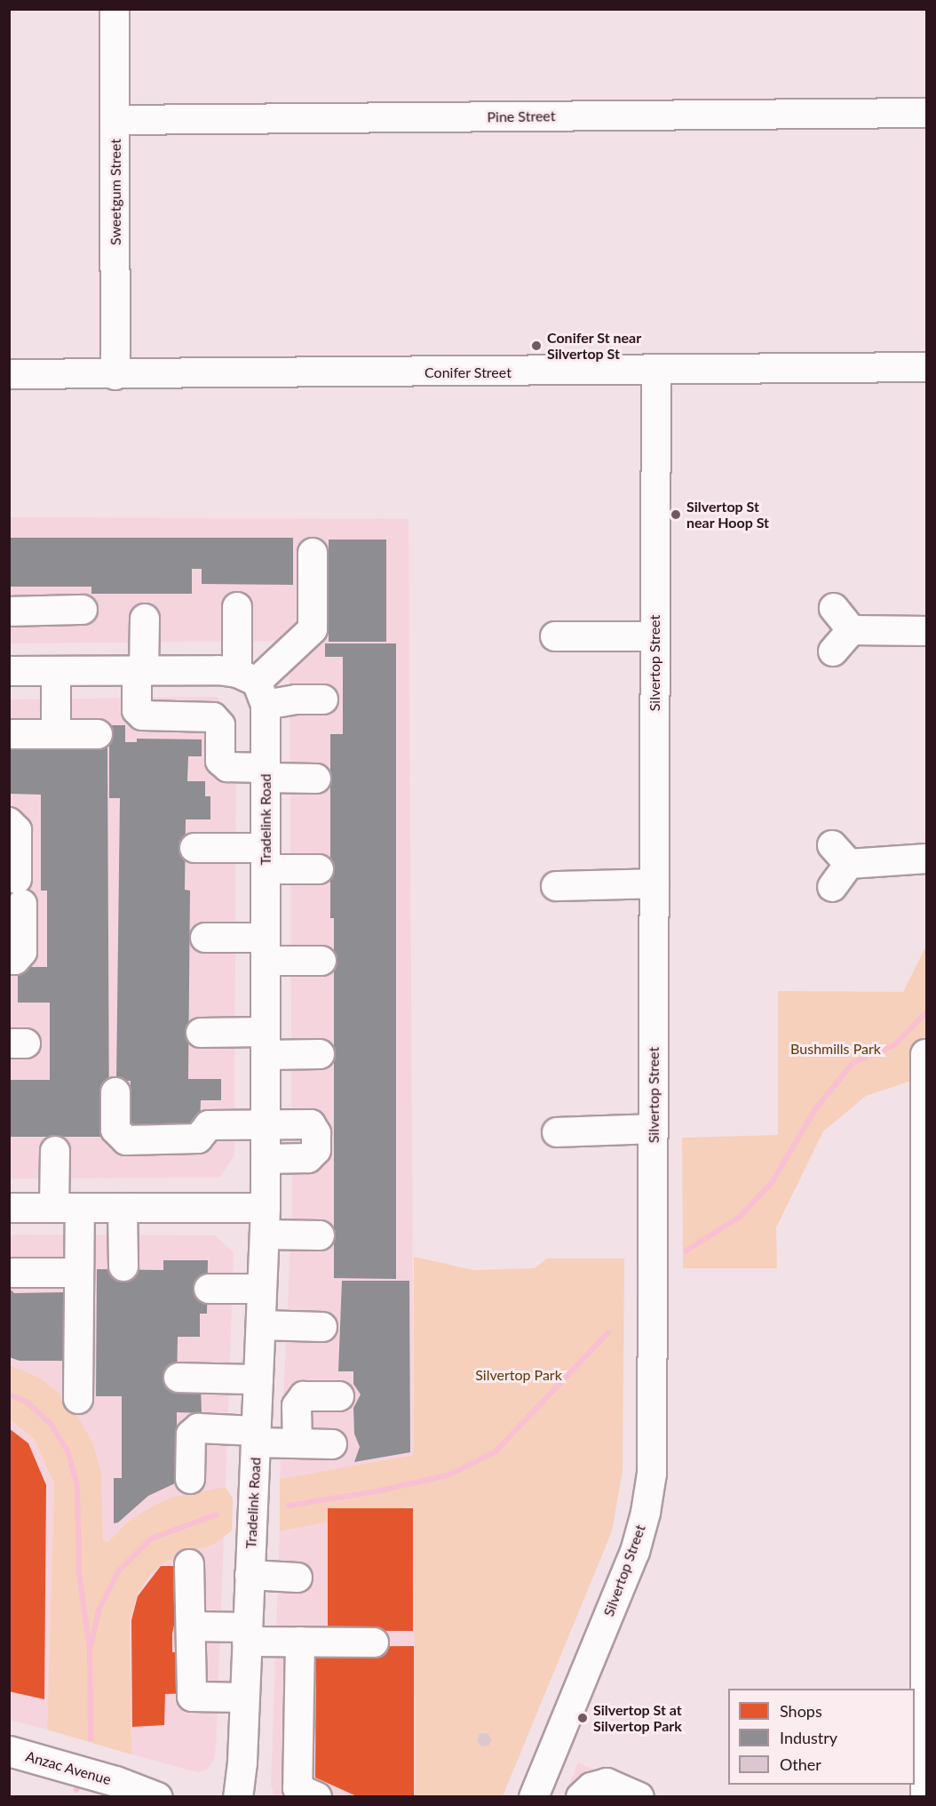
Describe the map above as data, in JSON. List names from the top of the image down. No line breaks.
{"streets":{"main road":["Anzac Avenue"],"street":["Pine Street","Sweetgum Street","Conifer Street","Silvertop Street","Tradelink Road"]},"crossings":[["Pine Street","Sweetgum Street"],["Sweetgum Street","Conifer Street"],["Conifer Street","Silvertop Street"]],"parks":["Bushmills Park","Silvertop Park"],"places":["Conifer St near Silvertop St","Silvertop St near Hoop St","Silvertop St at Silvertop Park"],"legend":["Shops","Industry","Other"]}
